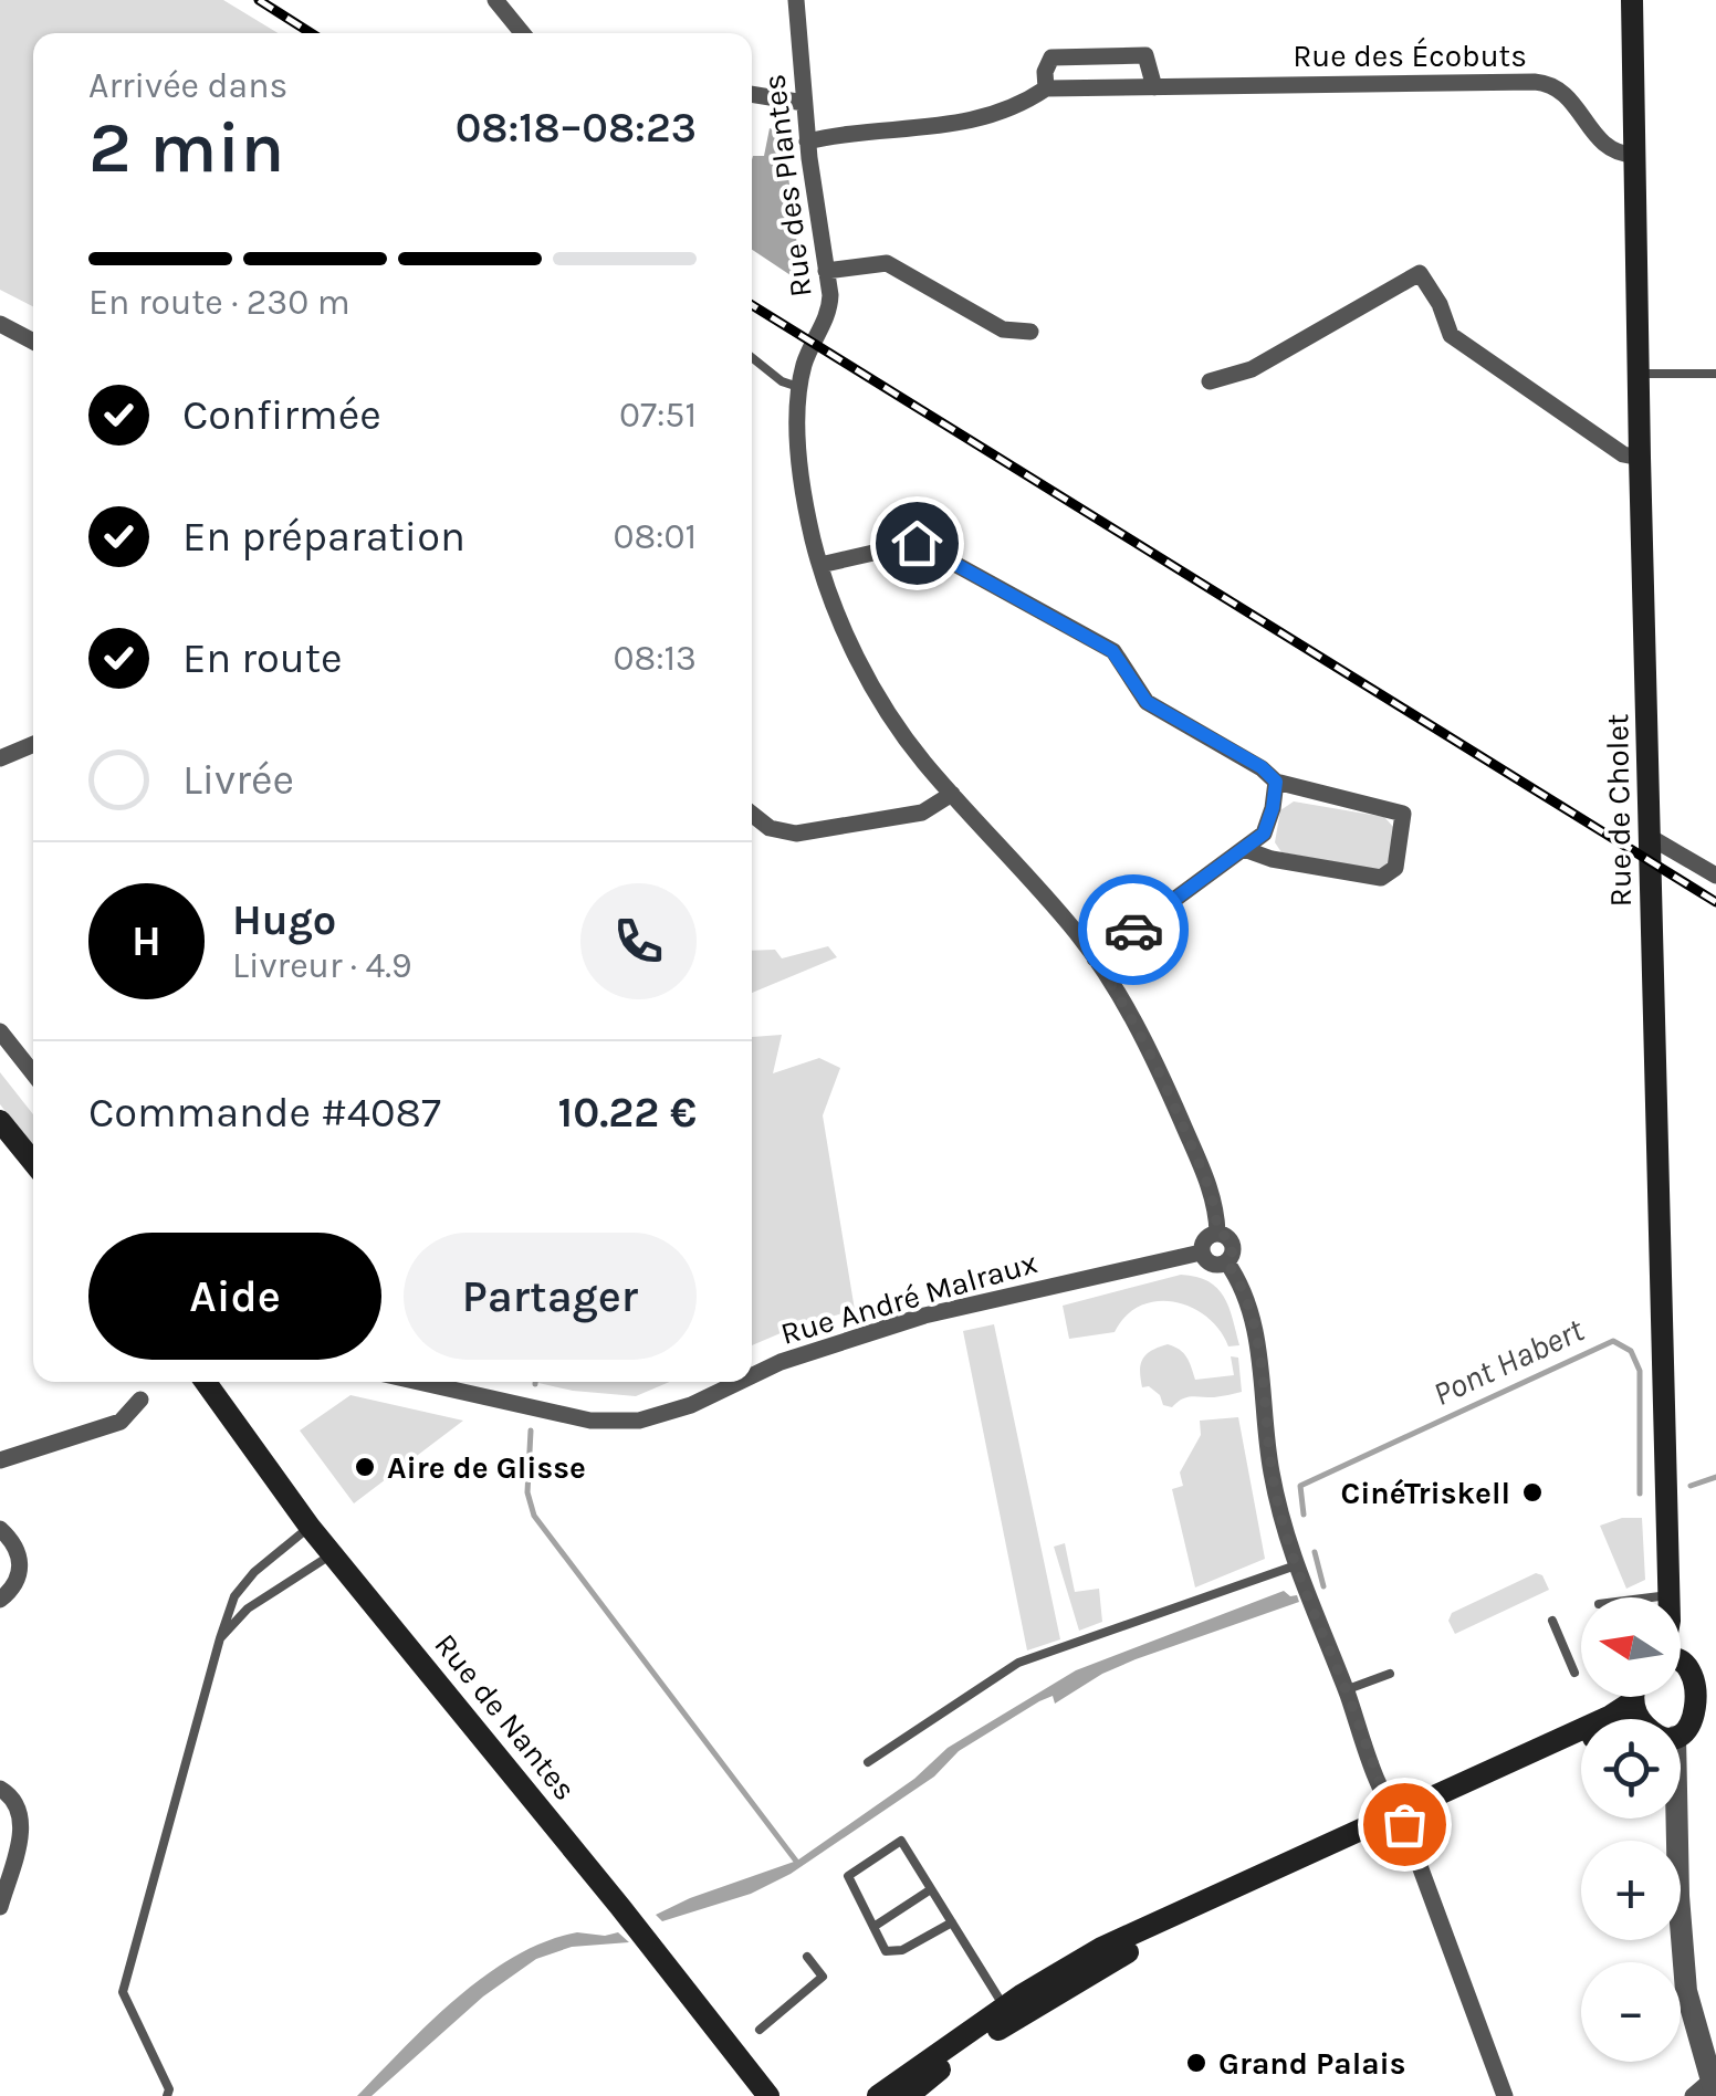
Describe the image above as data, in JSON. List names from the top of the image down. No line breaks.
{"streets":{"main road":["Rue de Cholet","Rue de Nantes"],"street":["Rue des Écobuts","Rue des Plantes","Rue André Malraux"]},"crossings":[["Rue des Écobuts","Rue des Plantes"],["Rue des Écobuts","Rue de Cholet"],["Rue des Plantes","Rue André Malraux"]],"water":["Pont Habert"],"places":["Aire de Glisse","CinéTriskell","Grand Palais"],"north":"left","page":{"heading":["2 min","Arrivée dans","08:18–08:23"],"panel":["Hugo","Livreur · 4.9","Commande #4087","10.22 €"],"bar":"En route · 230 m","list":[["Confirmée","07:51"],["En préparation","08:01"],["En route","08:13"],"Livrée"],"round":"H","buttons":["Aide","Partager"],"map_buttons":["+","−"]}}
